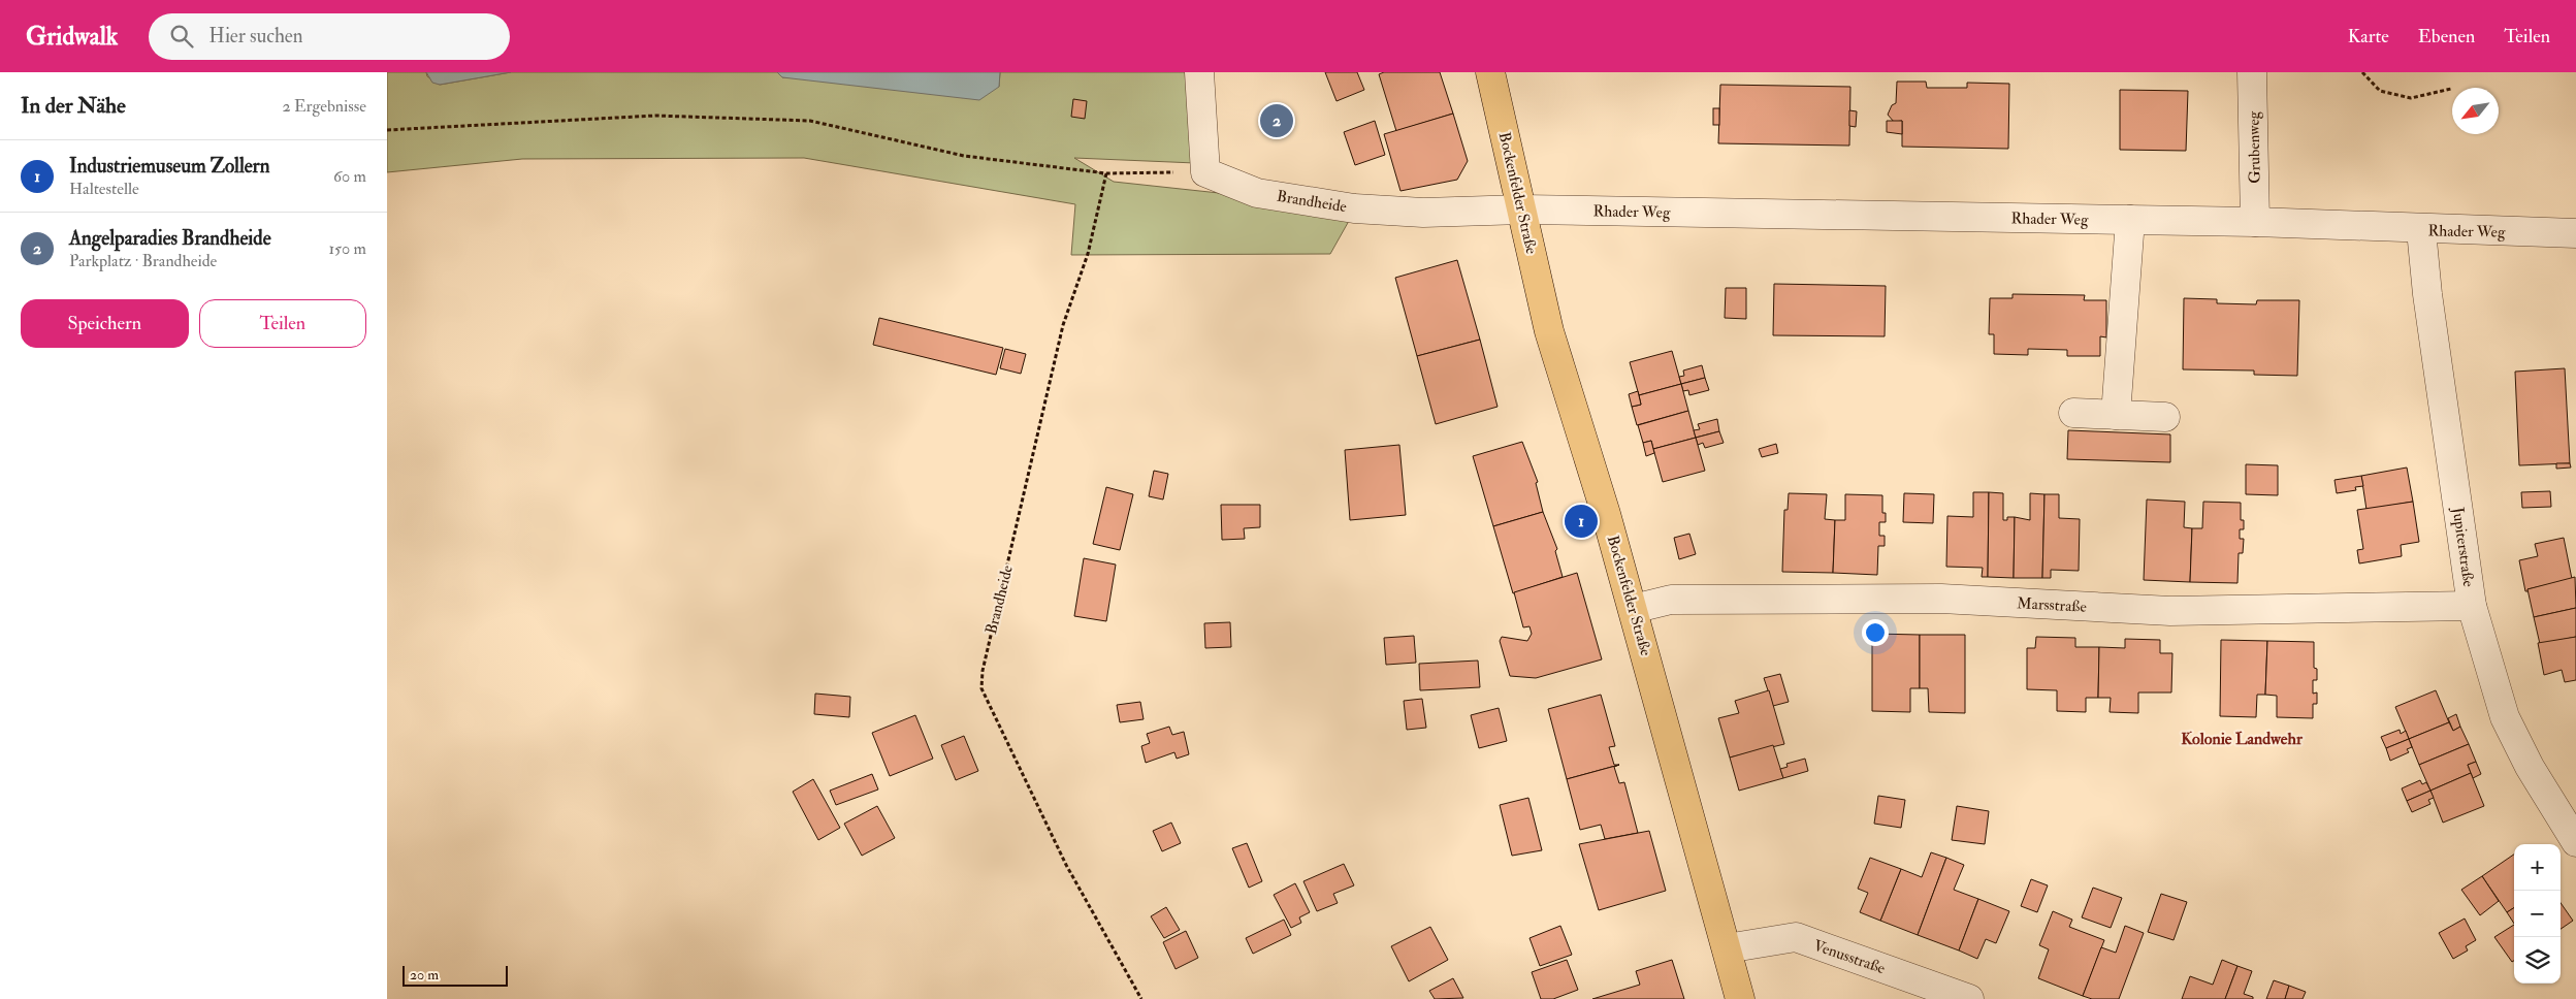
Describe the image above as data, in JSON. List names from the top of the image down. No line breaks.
{"streets":{"main road":["Bockenfelder Straße"],"street":["Grubenweg","Brandheide","Rhader Weg","Jupiterstraße","Marsstraße","Venusstraße"]},"crossings":[["Grubenweg","Rhader Weg"],["Bockenfelder Straße","Brandheide"],["Bockenfelder Straße","Rhader Weg"],["Bockenfelder Straße","Marsstraße"],["Bockenfelder Straße","Venusstraße"],["Brandheide","Rhader Weg"],["Rhader Weg","Jupiterstraße"],["Jupiterstraße","Marsstraße"]],"districts":["Kolonie Landwehr"],"scale_bar":"20 m","north":"bottom left","page":{"header":"Gridwalk","search":"Hier suchen","nav":["Karte","Ebenen","Teilen"],"heading":["In der Nähe","2 Ergebnisse"],"pins":["2","1"],"list":[{"mark":"1","name":"Industriemuseum Zollern","note":"Haltestelle","value":"60 m"},{"mark":"2","name":"Angelparadies Brandheide","note":"Parkplatz · Brandheide","value":"150 m"}],"buttons":["Speichern","Teilen"],"map_buttons":["+","−"],"scale":"20 m"}}
